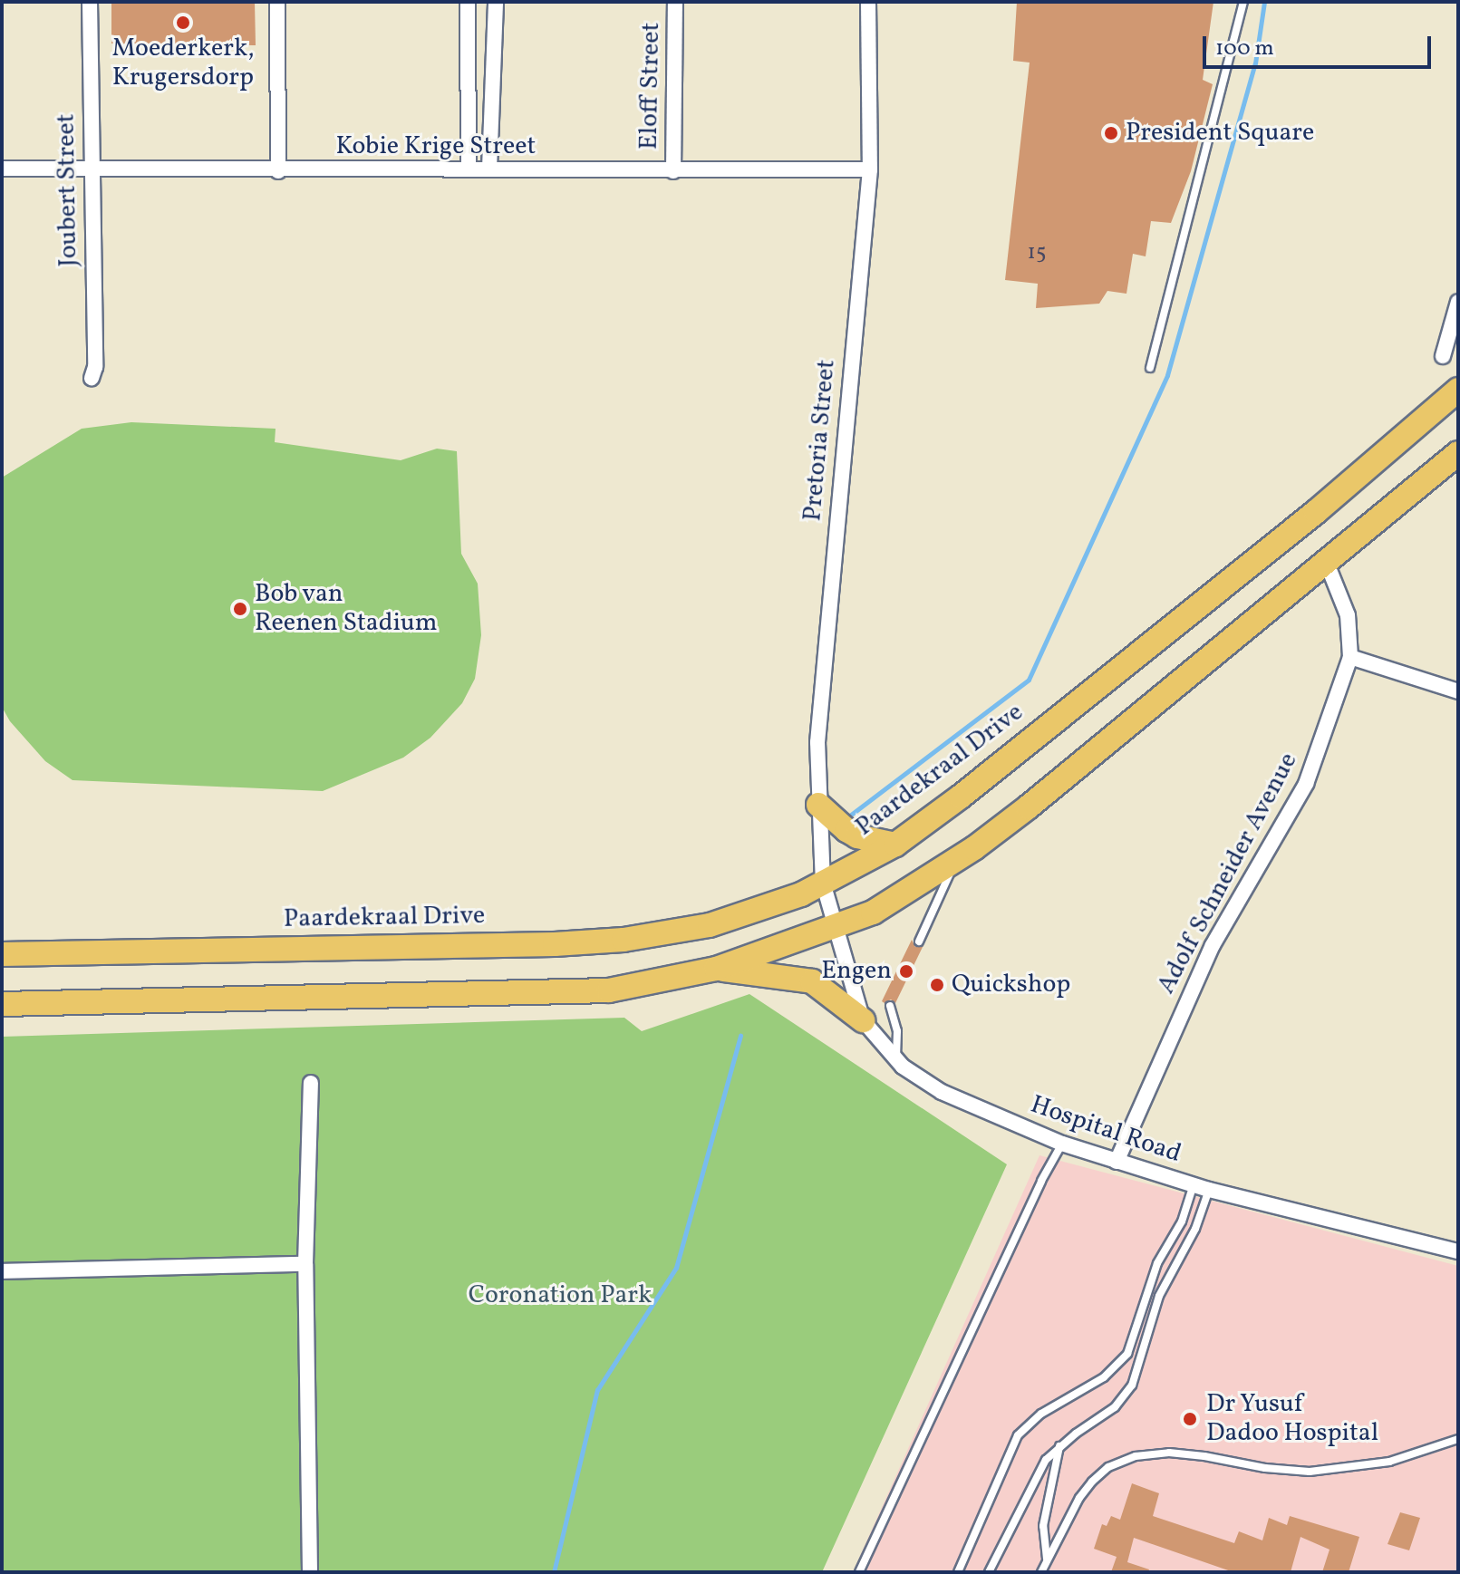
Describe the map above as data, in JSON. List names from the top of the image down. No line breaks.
{"streets":{"main road":["Paardekraal Drive"],"street":["Eloff Street","Kobie Krige Street","Joubert Street","Pretoria Street","Adolf Schneider Avenue","Hospital Road"]},"crossings":[["Eloff Street","Kobie Krige Street"],["Kobie Krige Street","Joubert Street"],["Kobie Krige Street","Pretoria Street"],["Pretoria Street","Paardekraal Drive"],["Pretoria Street","Hospital Road"],["Adolf Schneider Avenue","Hospital Road"]],"parks":["Coronation Park"],"places":["Moederkerk, Krugersdorp","President Square","Bob van Reenen Stadium","Engen","Quickshop","Dr Yusuf Dadoo Hospital"],"house_numbers":["15"],"scale_bar":"100 m"}
